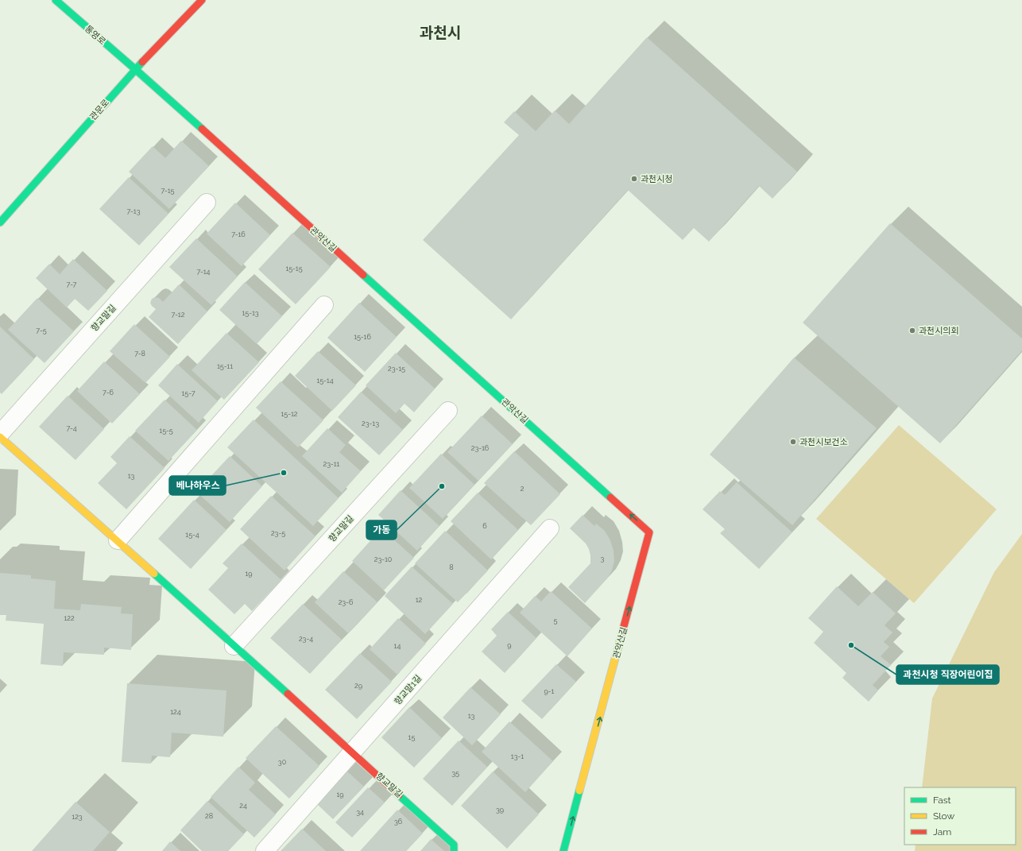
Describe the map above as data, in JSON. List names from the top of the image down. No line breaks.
{"streets":{"street":["통영로","관문로","관악산길","향교말길","향교말1길"]},"crossings":[["통영로","관문로"],["통영로","관악산길"],["관문로","관악산길"],["향교말길","향교말1길"]],"one_way":["관악산길"],"districts":["과천시"],"places":["과천시청","과천시의회","과천시보건소","베나하우스","가동","과천시청 직장어린이집"],"house_numbers":["7-15","7-13","7-16","15-15","7-14","7-7","15-13","7-12","7-5","15-16","7-8","15-11","23-15","15-14","7-6","15-7","15-12","23-13","7-4","15-5","23-16","23-11","13","2","6","23-5","15-4","3","23-10","8","19","12","23-6","122","5","23-4","9","14","29","9-1","124","13","15","13-1","30","35","19","24","39","34","28","123","36"],"legend":["Fast","Slow","Jam"]}
